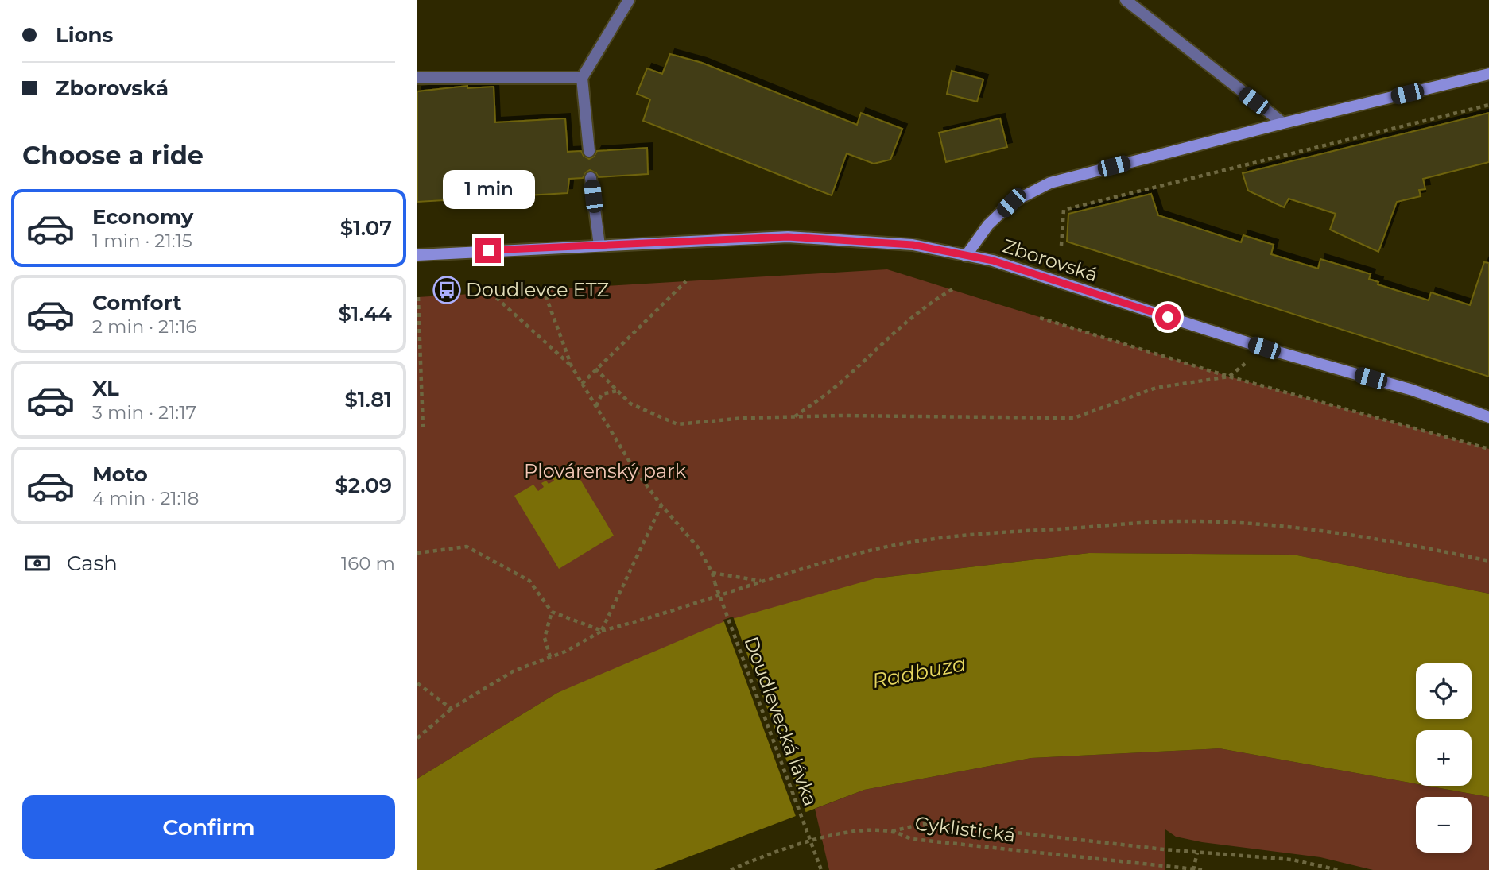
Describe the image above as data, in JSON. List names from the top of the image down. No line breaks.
{"streets":{"main road":["Zborovská"],"path":["Doudlevecká lávka","Cyklistická"]},"water":["Radbuza"],"parks":["Plovárenský park"],"places":{"bus stop":["Doudlevce ETZ"]},"page":{"banner":["Lions","Zborovská"],"heading":"Choose a ride","bubble":"1 min","list":[{"name":"Economy","note":"1 min · 21:15","value":"$1.07"},{"name":"Comfort","note":"2 min · 21:16","value":"$1.44"},{"name":"XL","note":"3 min · 21:17","value":"$1.81"},{"name":"Moto","note":"4 min · 21:18","value":"$2.09"}],"pay":["Cash","160 m"],"map_buttons":["+","−"],"buttons":"Confirm"}}
